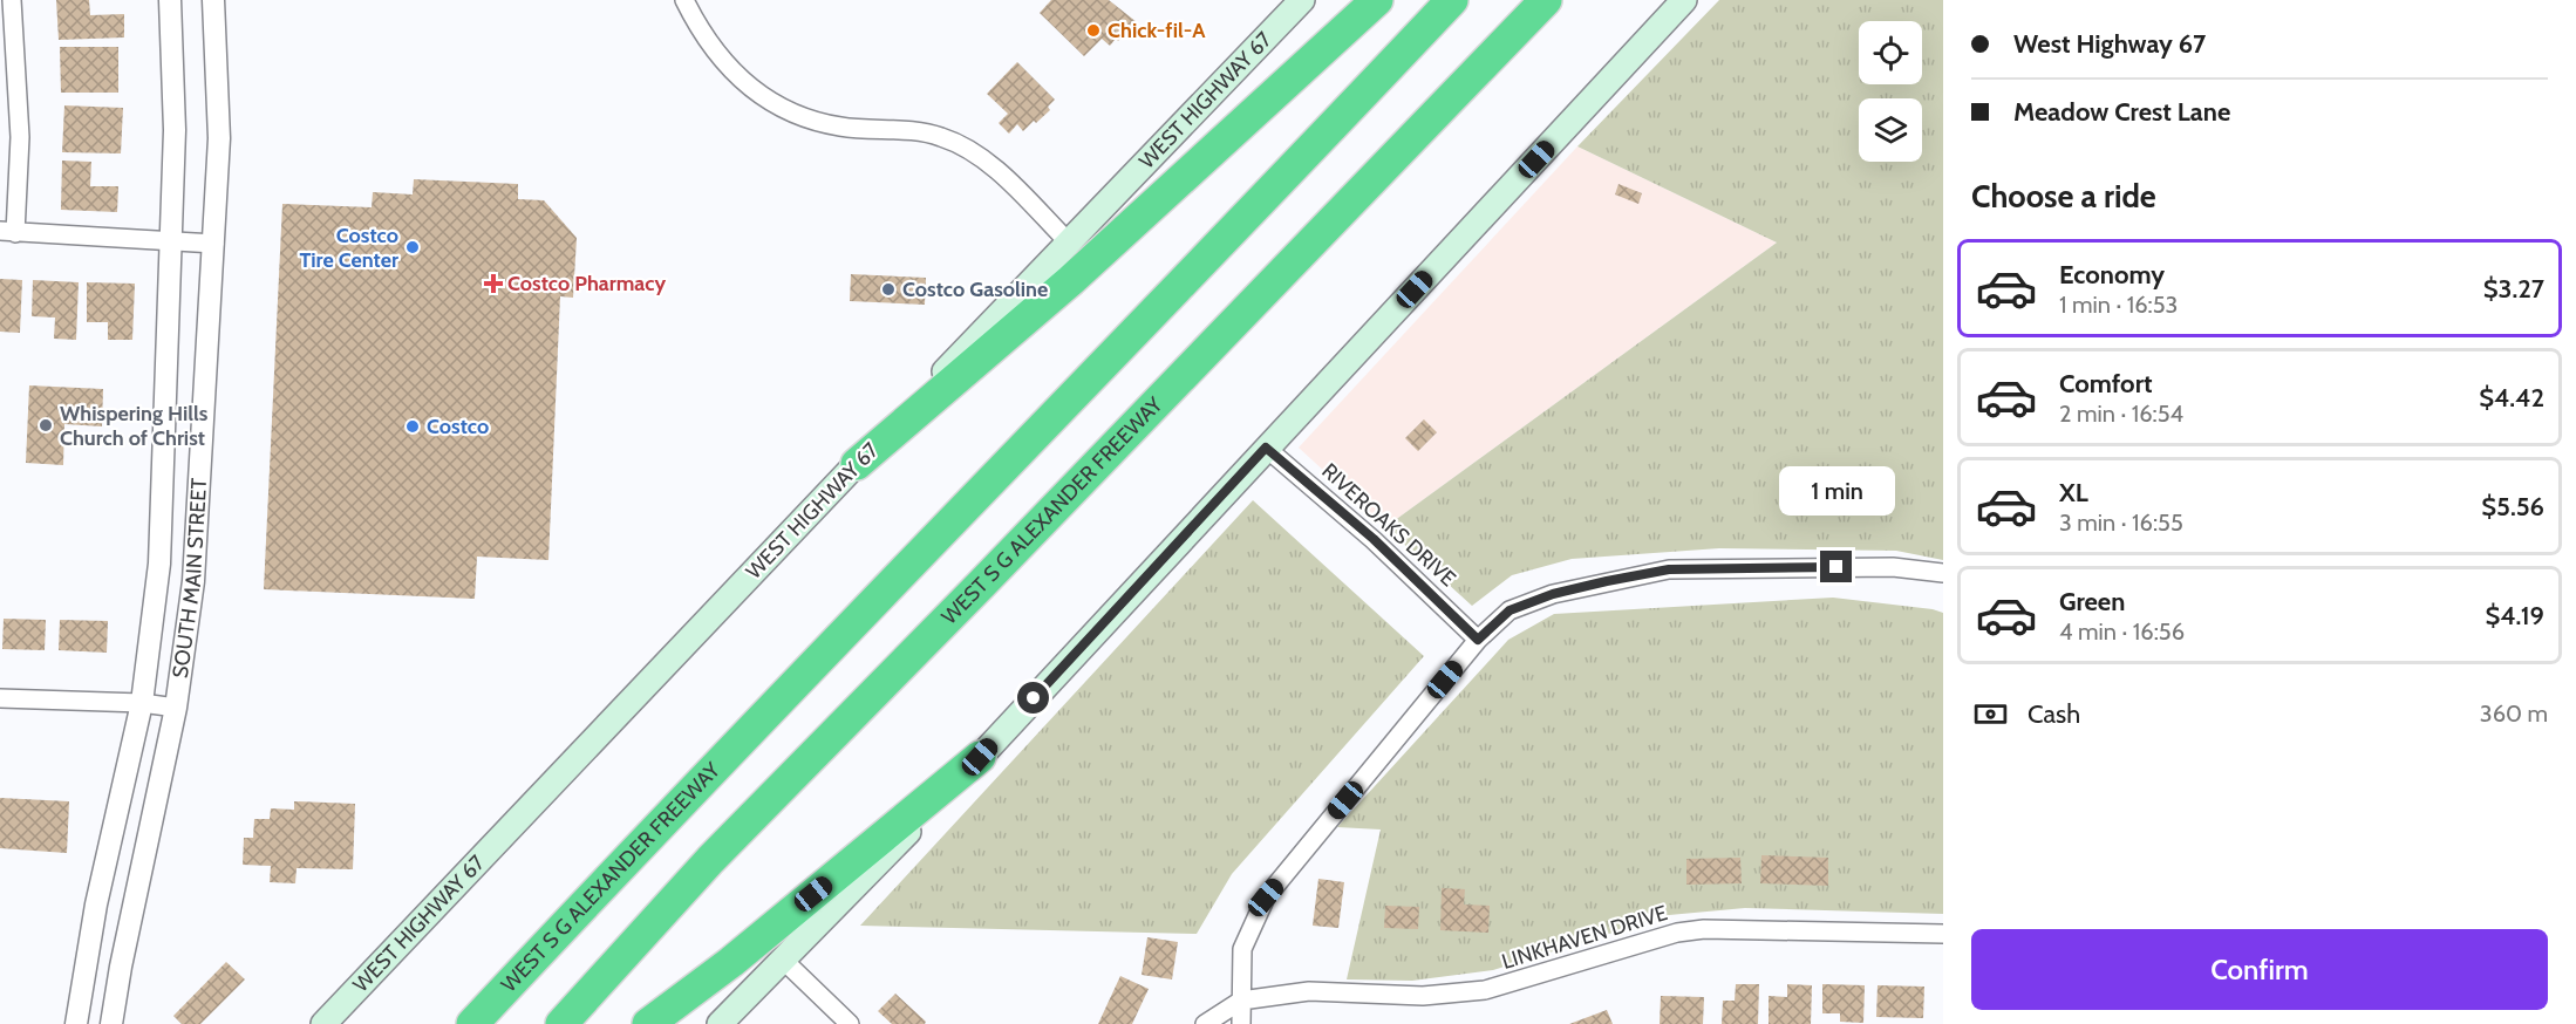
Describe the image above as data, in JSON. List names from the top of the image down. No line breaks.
{"streets":{"highway":["WEST S G ALEXANDER FREEWAY"],"main road":["WEST HIGHWAY 67"],"street":["RIVEROAKS DRIVE","SOUTH MAIN STREET","LINKHAVEN DRIVE"]},"places":{"other":["Chick-fil-A","Costco Tire Center","Costco Gasoline","Whispering Hills Church of Christ","Costco"],"health":["Costco Pharmacy"]},"page":{"banner":["West Highway 67","Meadow Crest Lane"],"heading":"Choose a ride","list":[{"name":"Economy","note":"1 min · 16:53","value":"$3.27"},{"name":"Comfort","note":"2 min · 16:54","value":"$4.42"},{"name":"XL","note":"3 min · 16:55","value":"$5.56"},{"name":"Green","note":"4 min · 16:56","value":"$4.19"}],"bubble":"1 min","pay":["Cash","360 m"],"buttons":"Confirm"}}
